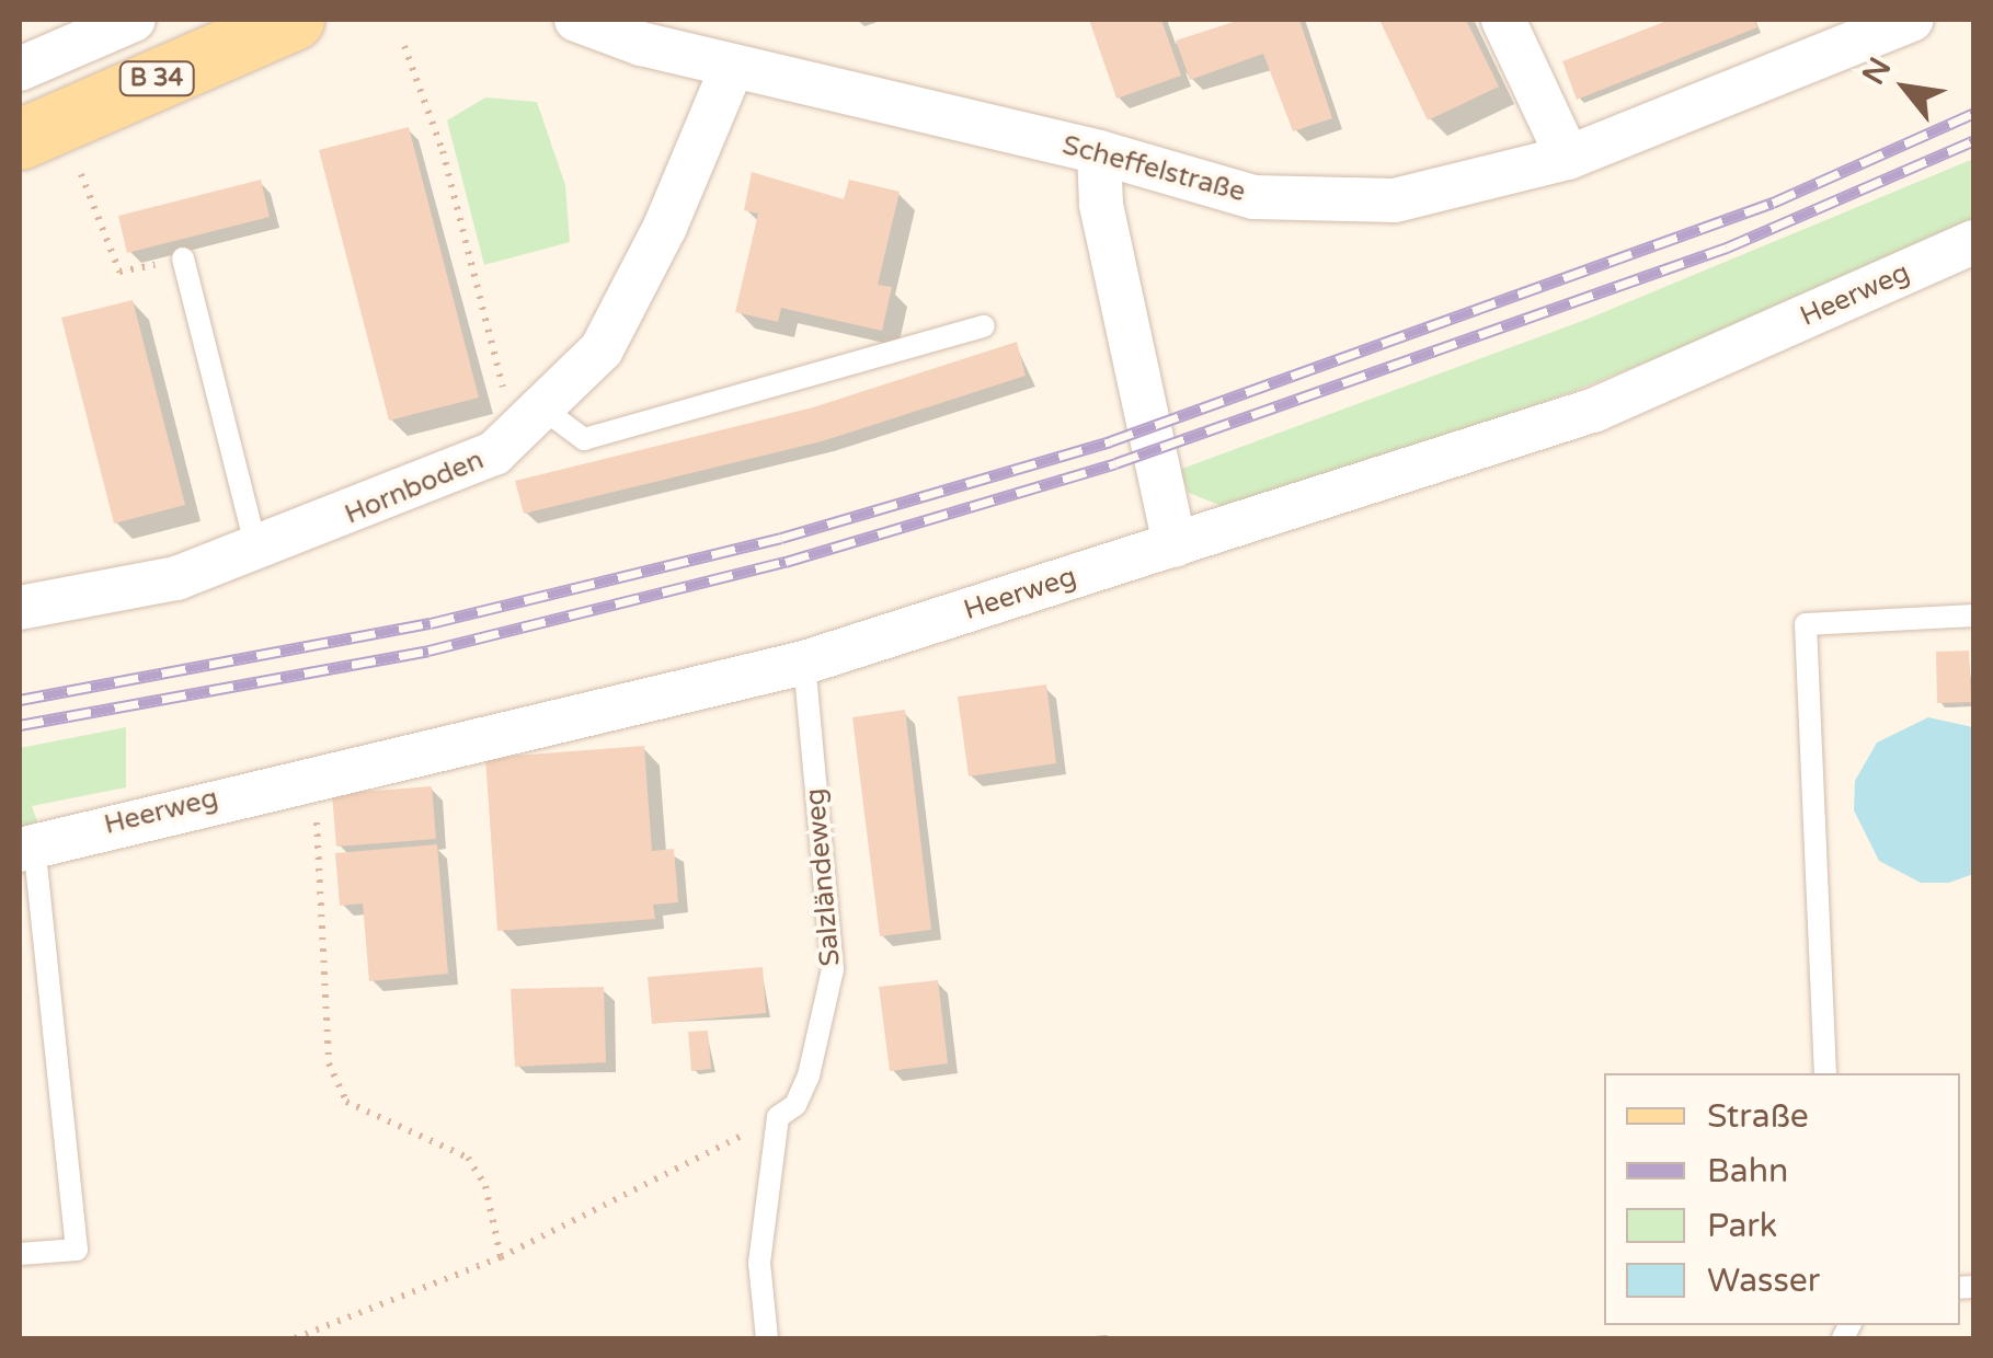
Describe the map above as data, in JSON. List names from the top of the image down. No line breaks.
{"streets":{"main road":["B 34"],"street":["Scheffelstraße","Heerweg","Hornboden"],"lane":["Salzländeweg"]},"crossings":[["Scheffelstraße","Hornboden"],["Heerweg","Salzländeweg"]],"legend":["Straße","Bahn","Park","Wasser"],"north":"top left"}
